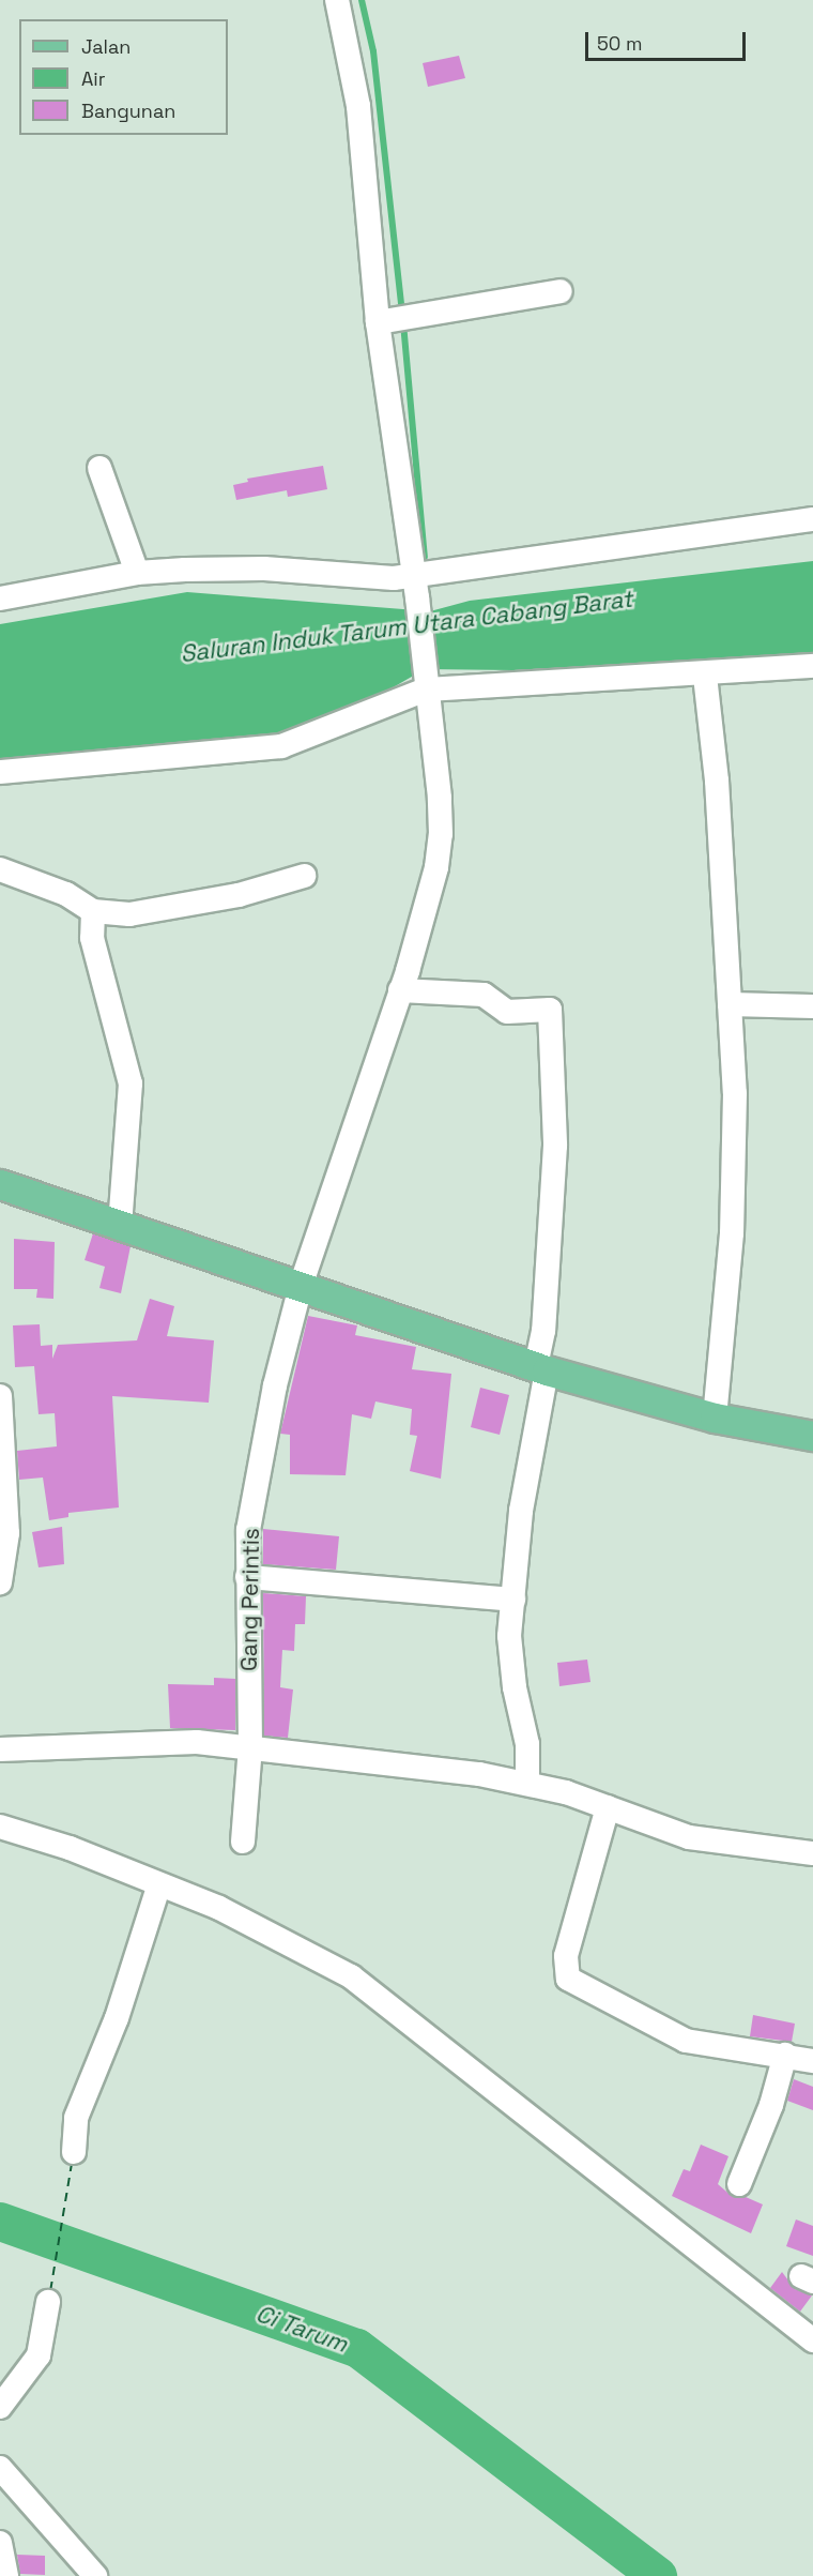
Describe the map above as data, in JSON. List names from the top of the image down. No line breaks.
{"streets":{"street":["Gang Perintis"]},"water":["Saluran Induk Tarum Utara Cabang Barat","Ci Tarum"],"legend":["Jalan","Air","Bangunan"],"scale_bar":"50 m"}
